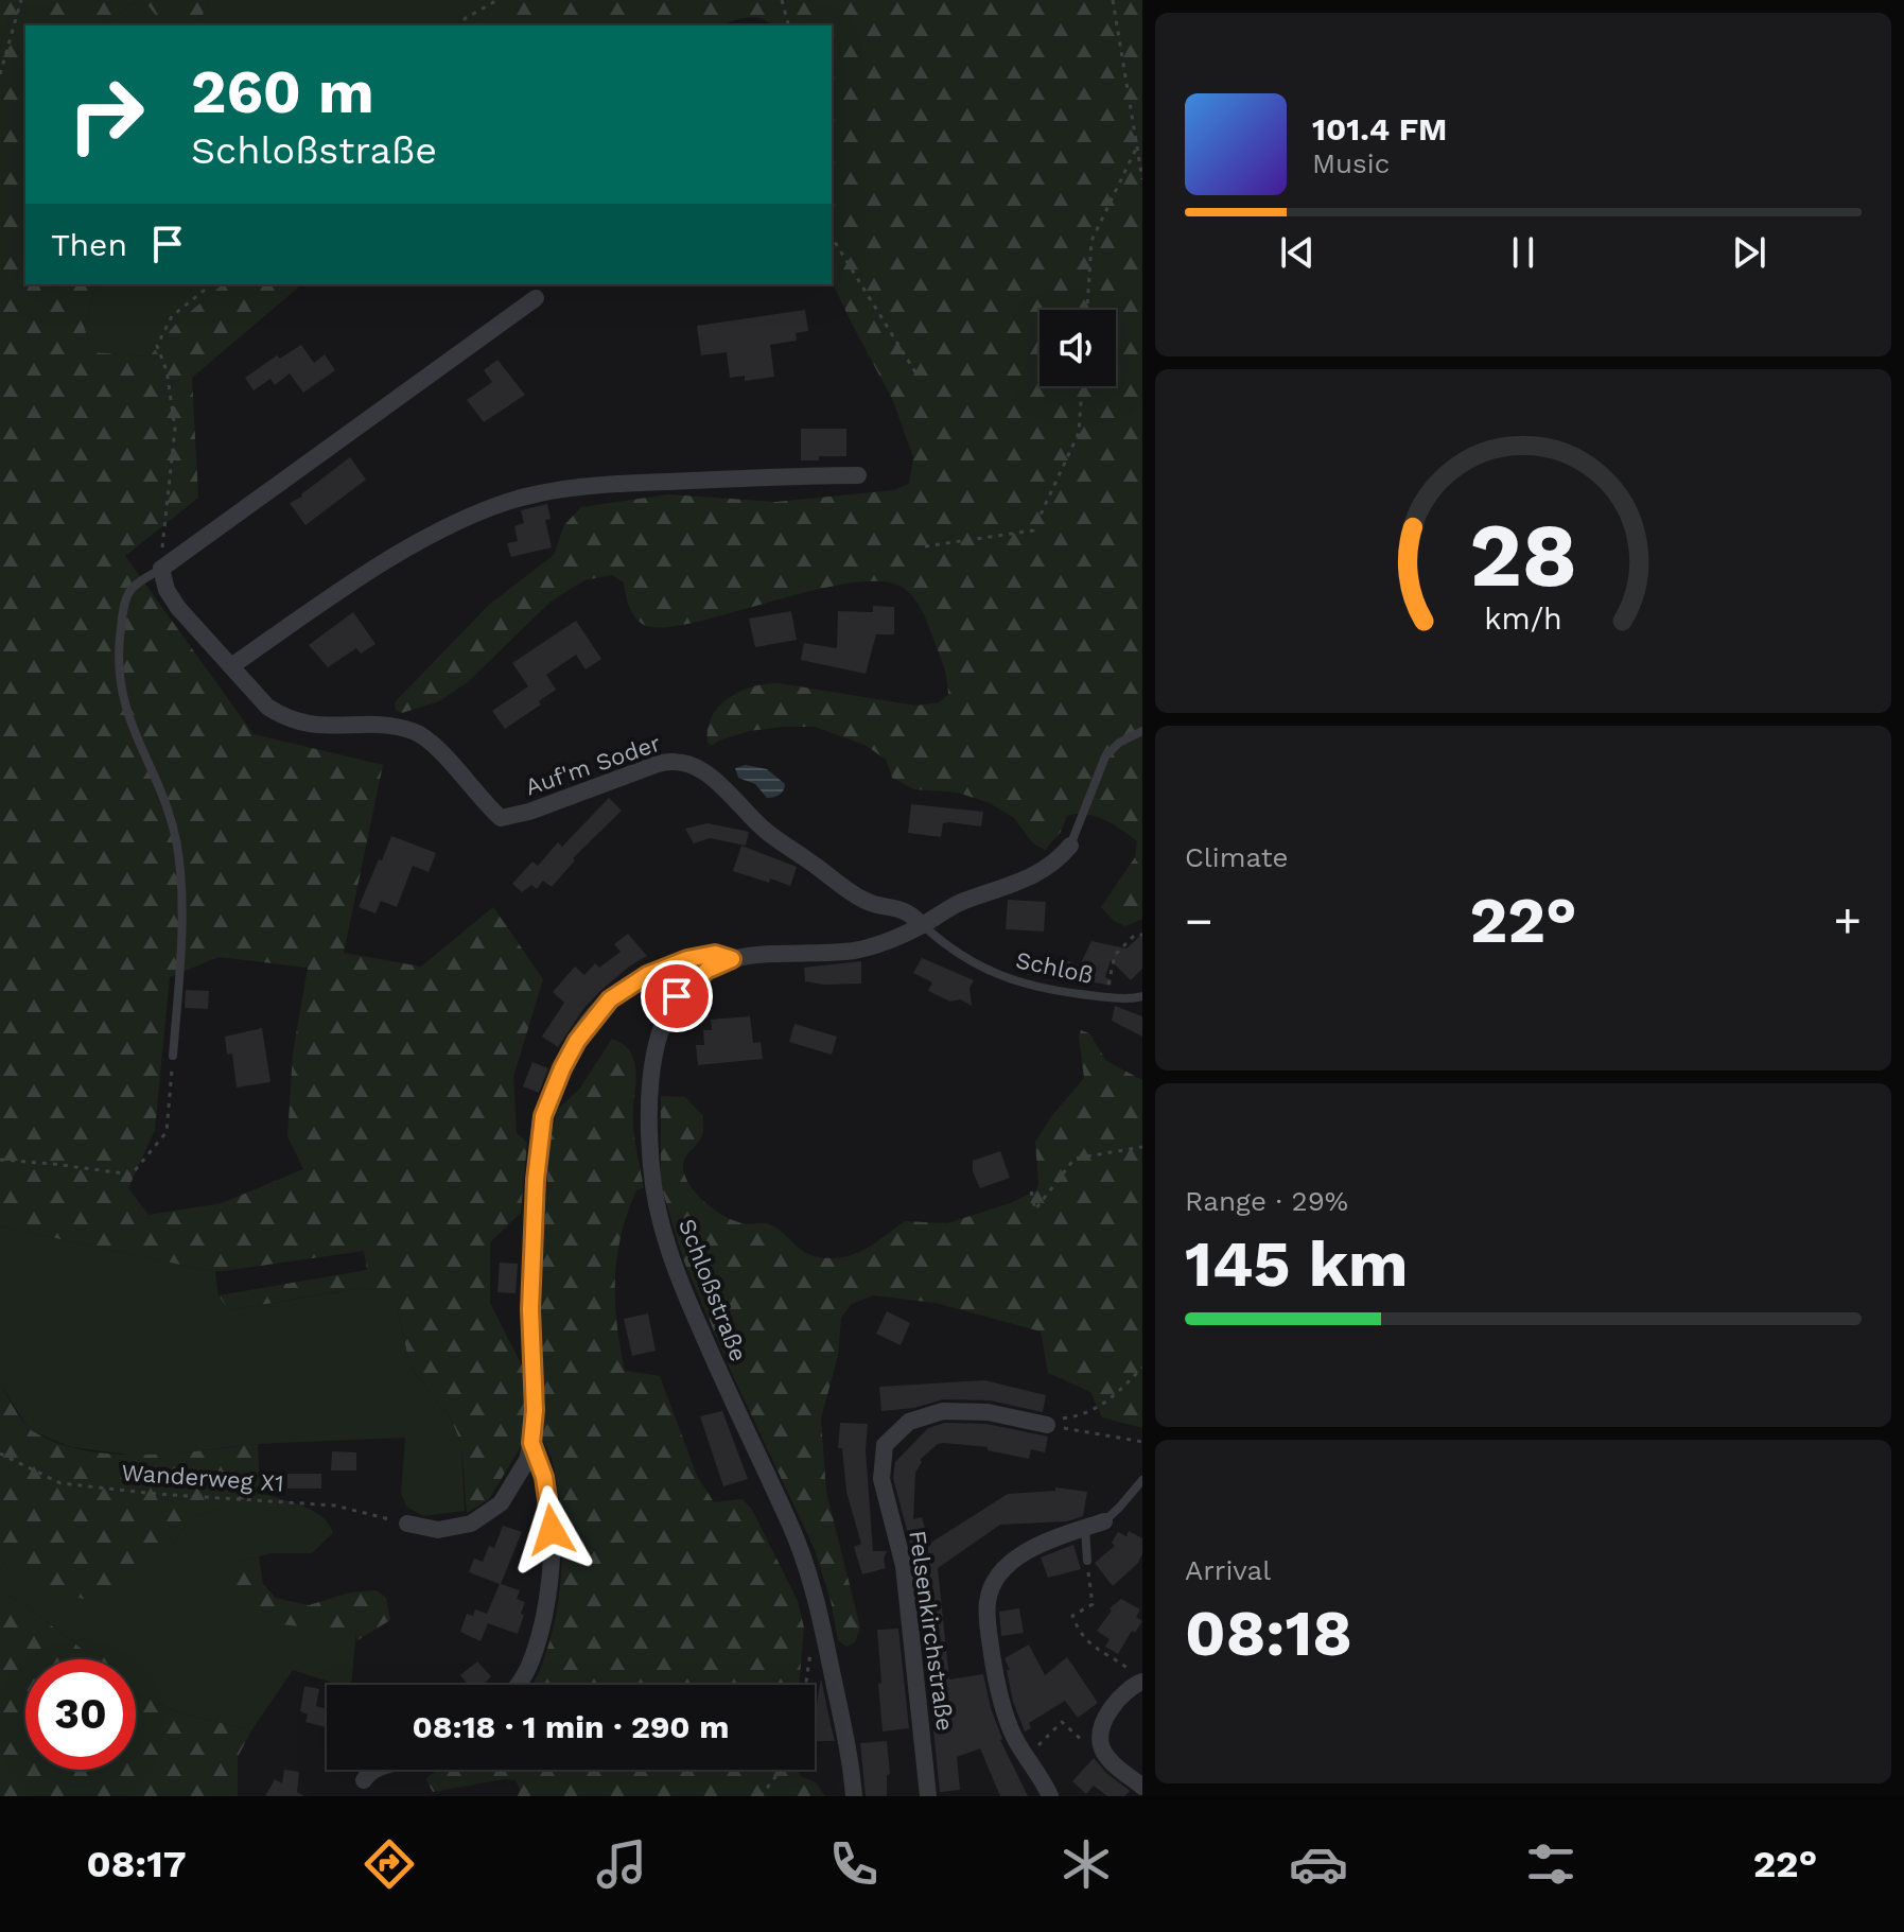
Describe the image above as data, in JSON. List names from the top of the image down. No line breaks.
{"streets":{"street":["Auf'm Soder","Schloßstraße","Felsenkirchstraße"],"lane":["Schloß"],"path":["Wanderweg X1"]},"crossings":[["Auf'm Soder","Schloß"],["Auf'm Soder","Schloßstraße"],["Schloß","Schloßstraße"]],"page":{"turn":["260 m","Schloßstraße"],"song":["101.4 FM","Music"],"then":"Then","tile":["Climate",["Range · 29%","145 km"],["Arrival","08:18"]],"heat":["−","22°","+"],"limit":"30","trip":"08:18 · 1 min · 290 m","tabs":["08:17","22°"],"gauge":["28","km/h"]}}
